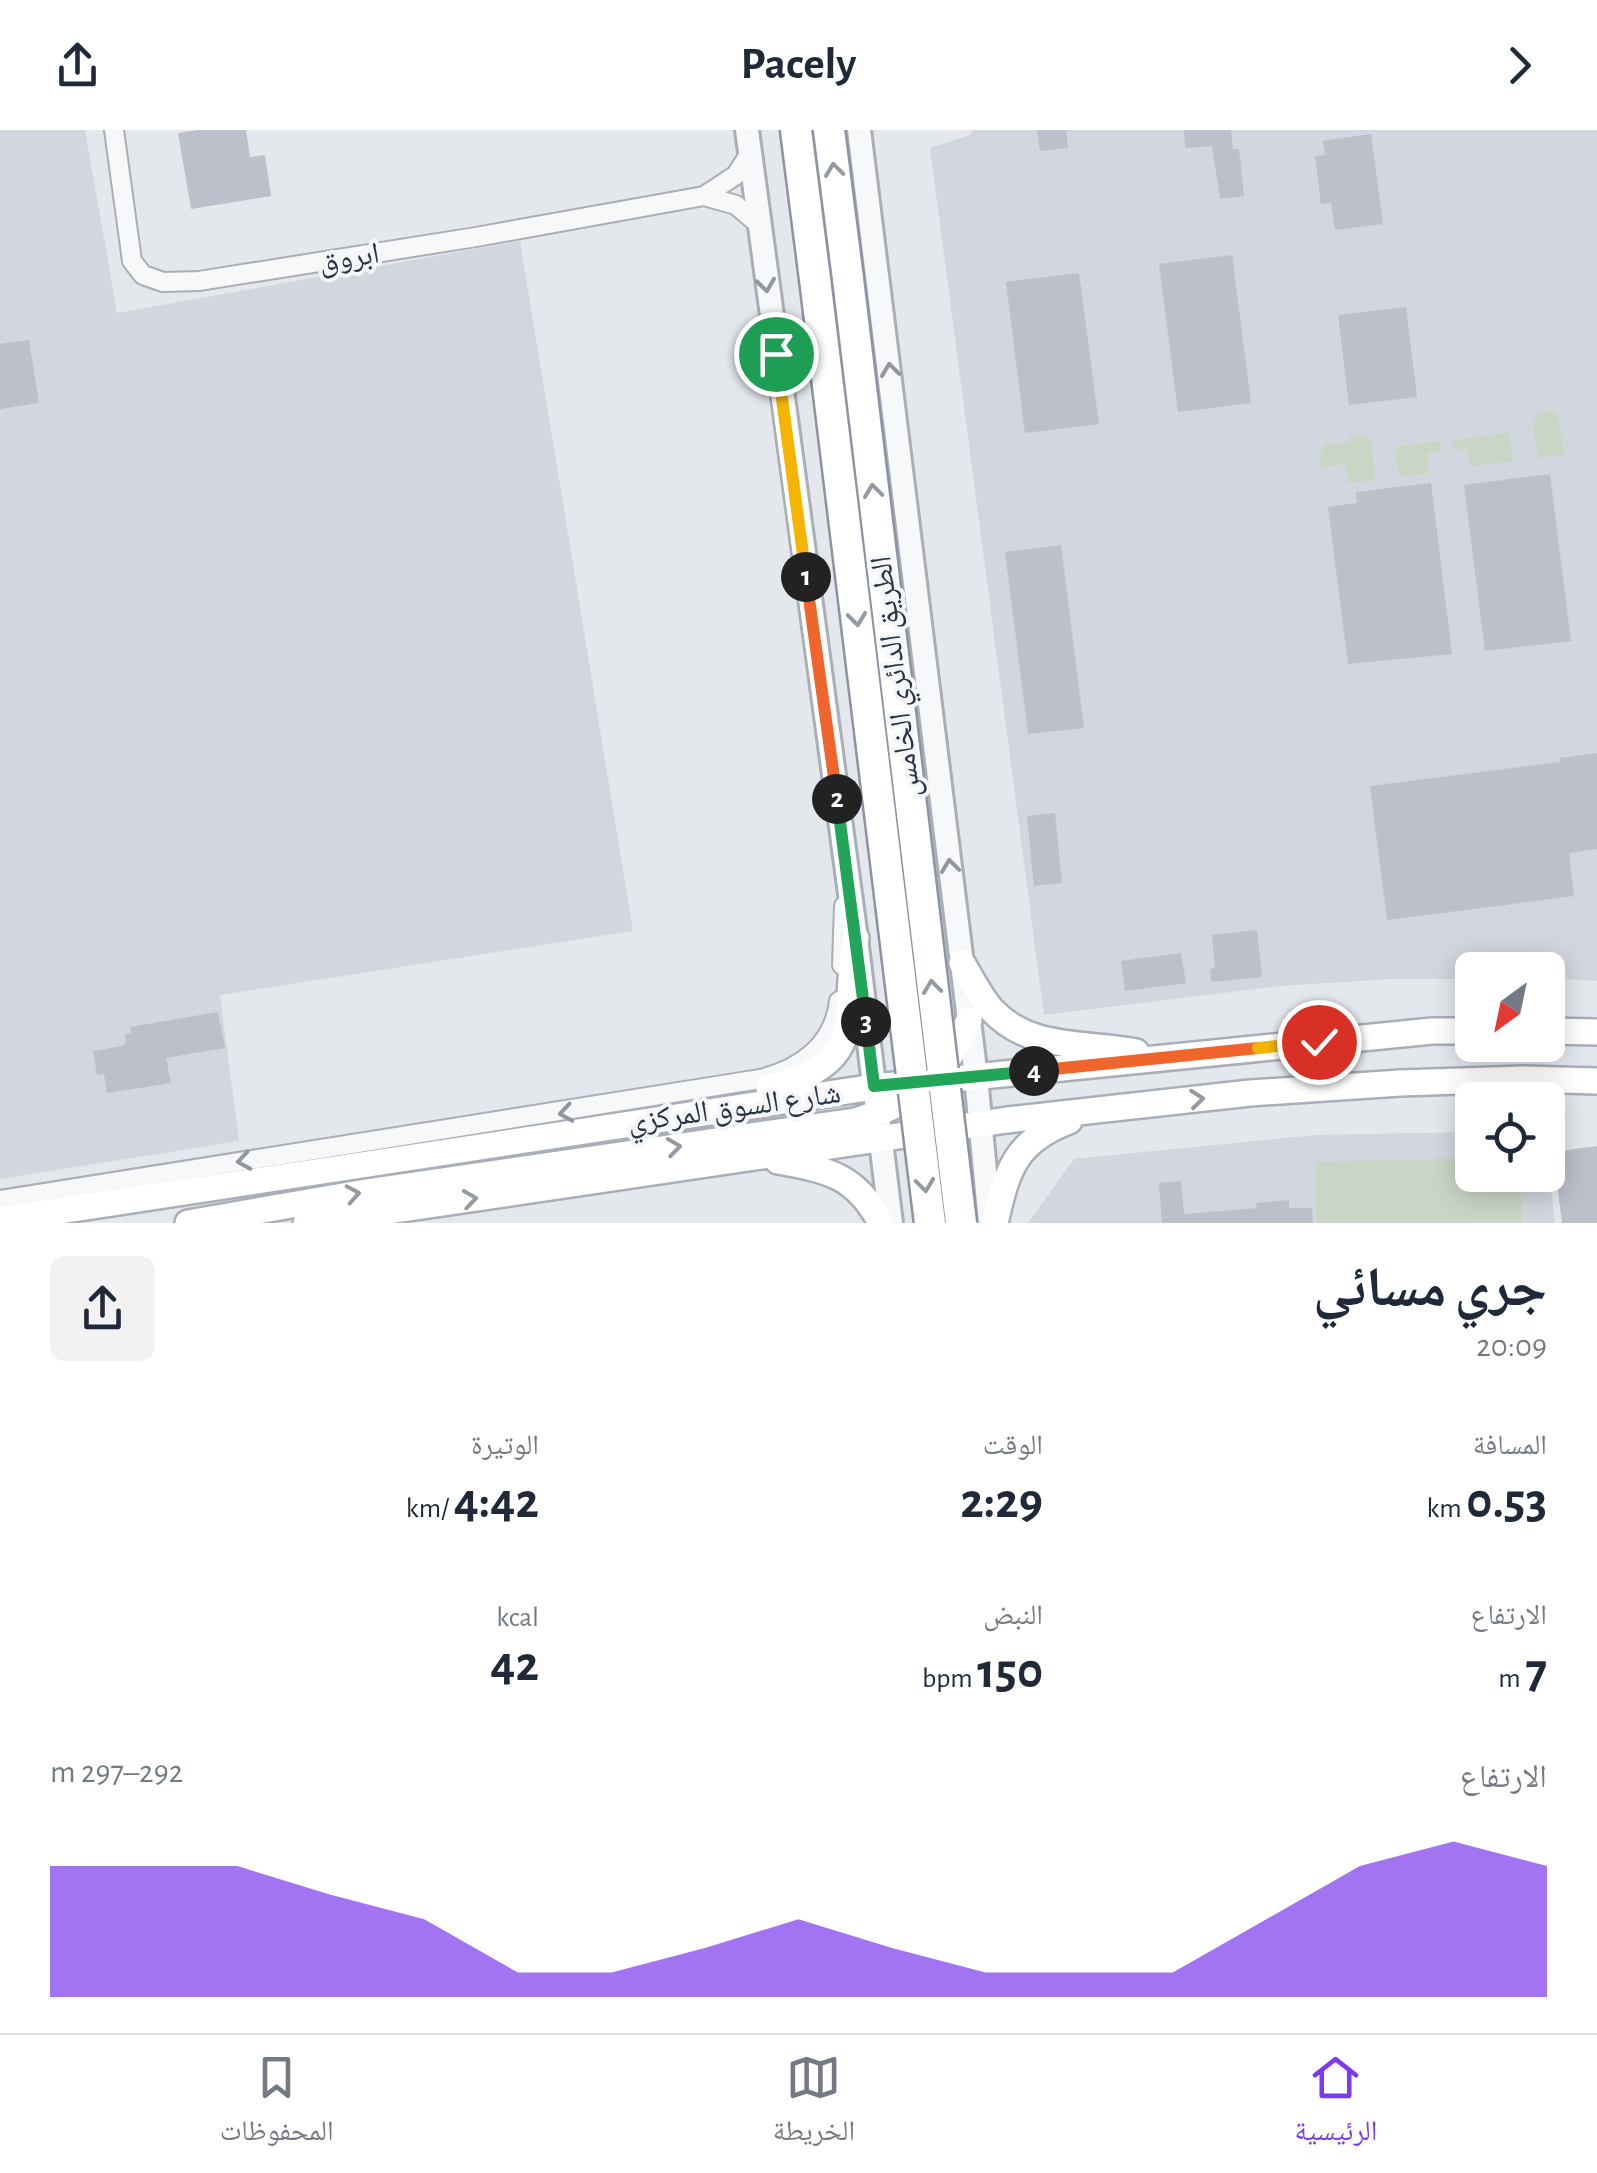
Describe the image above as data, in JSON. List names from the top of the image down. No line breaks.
{"streets":{"highway":["الطريق الدائري الخامس"],"main road":["شارع السوق المركزي"],"street":["ابروق"]},"crossings":[["الطريق الدائري الخامس","شارع السوق المركزي"]],"north":"bottom left","page":{"header":"Pacely","pins":["1","2","3","4"],"heading":["جري مسائي","20:09"],"stats":[["المسافة","0.53 km"],["الوقت","2:29"],["الوتيرة","4:42 /km"],["الارتفاع","7 m"],["النبض","150 bpm"],["kcal","42"]],"chart":["الارتفاع","292–297 m"],"tabs":["الرئيسية","الخريطة","المحفوظات"]}}
